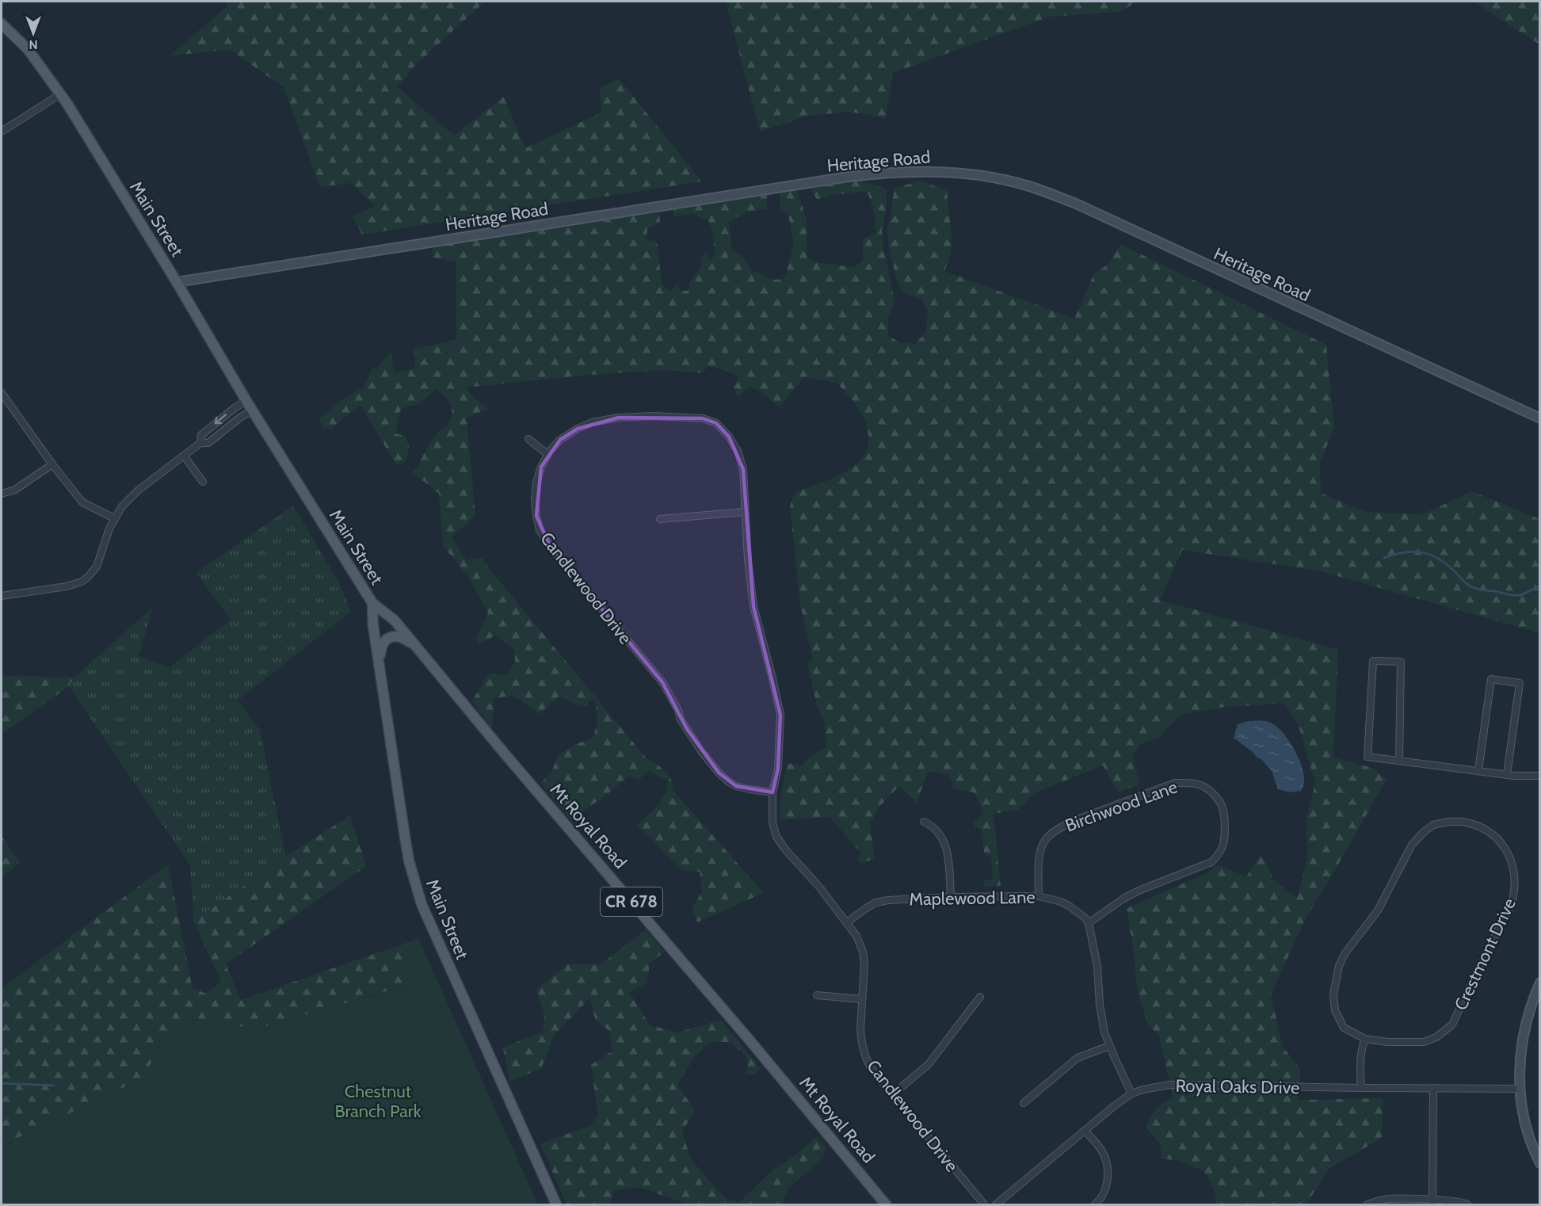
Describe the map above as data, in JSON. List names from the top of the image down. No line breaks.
{"streets":{"main road":["Main Street","Mt Royal Road","CR 678"],"street":["Heritage Road","Candlewood Drive","Birchwood Lane","Maplewood Lane","Crestmont Drive","Royal Oaks Drive"]},"crossings":[["Heritage Road","Main Street"],["Main Street","Mt Royal Road"],["Candlewood Drive","Maplewood Lane"],["Birchwood Lane","Maplewood Lane"]],"parks":["Chestnut Branch Park"],"north":"bottom"}
